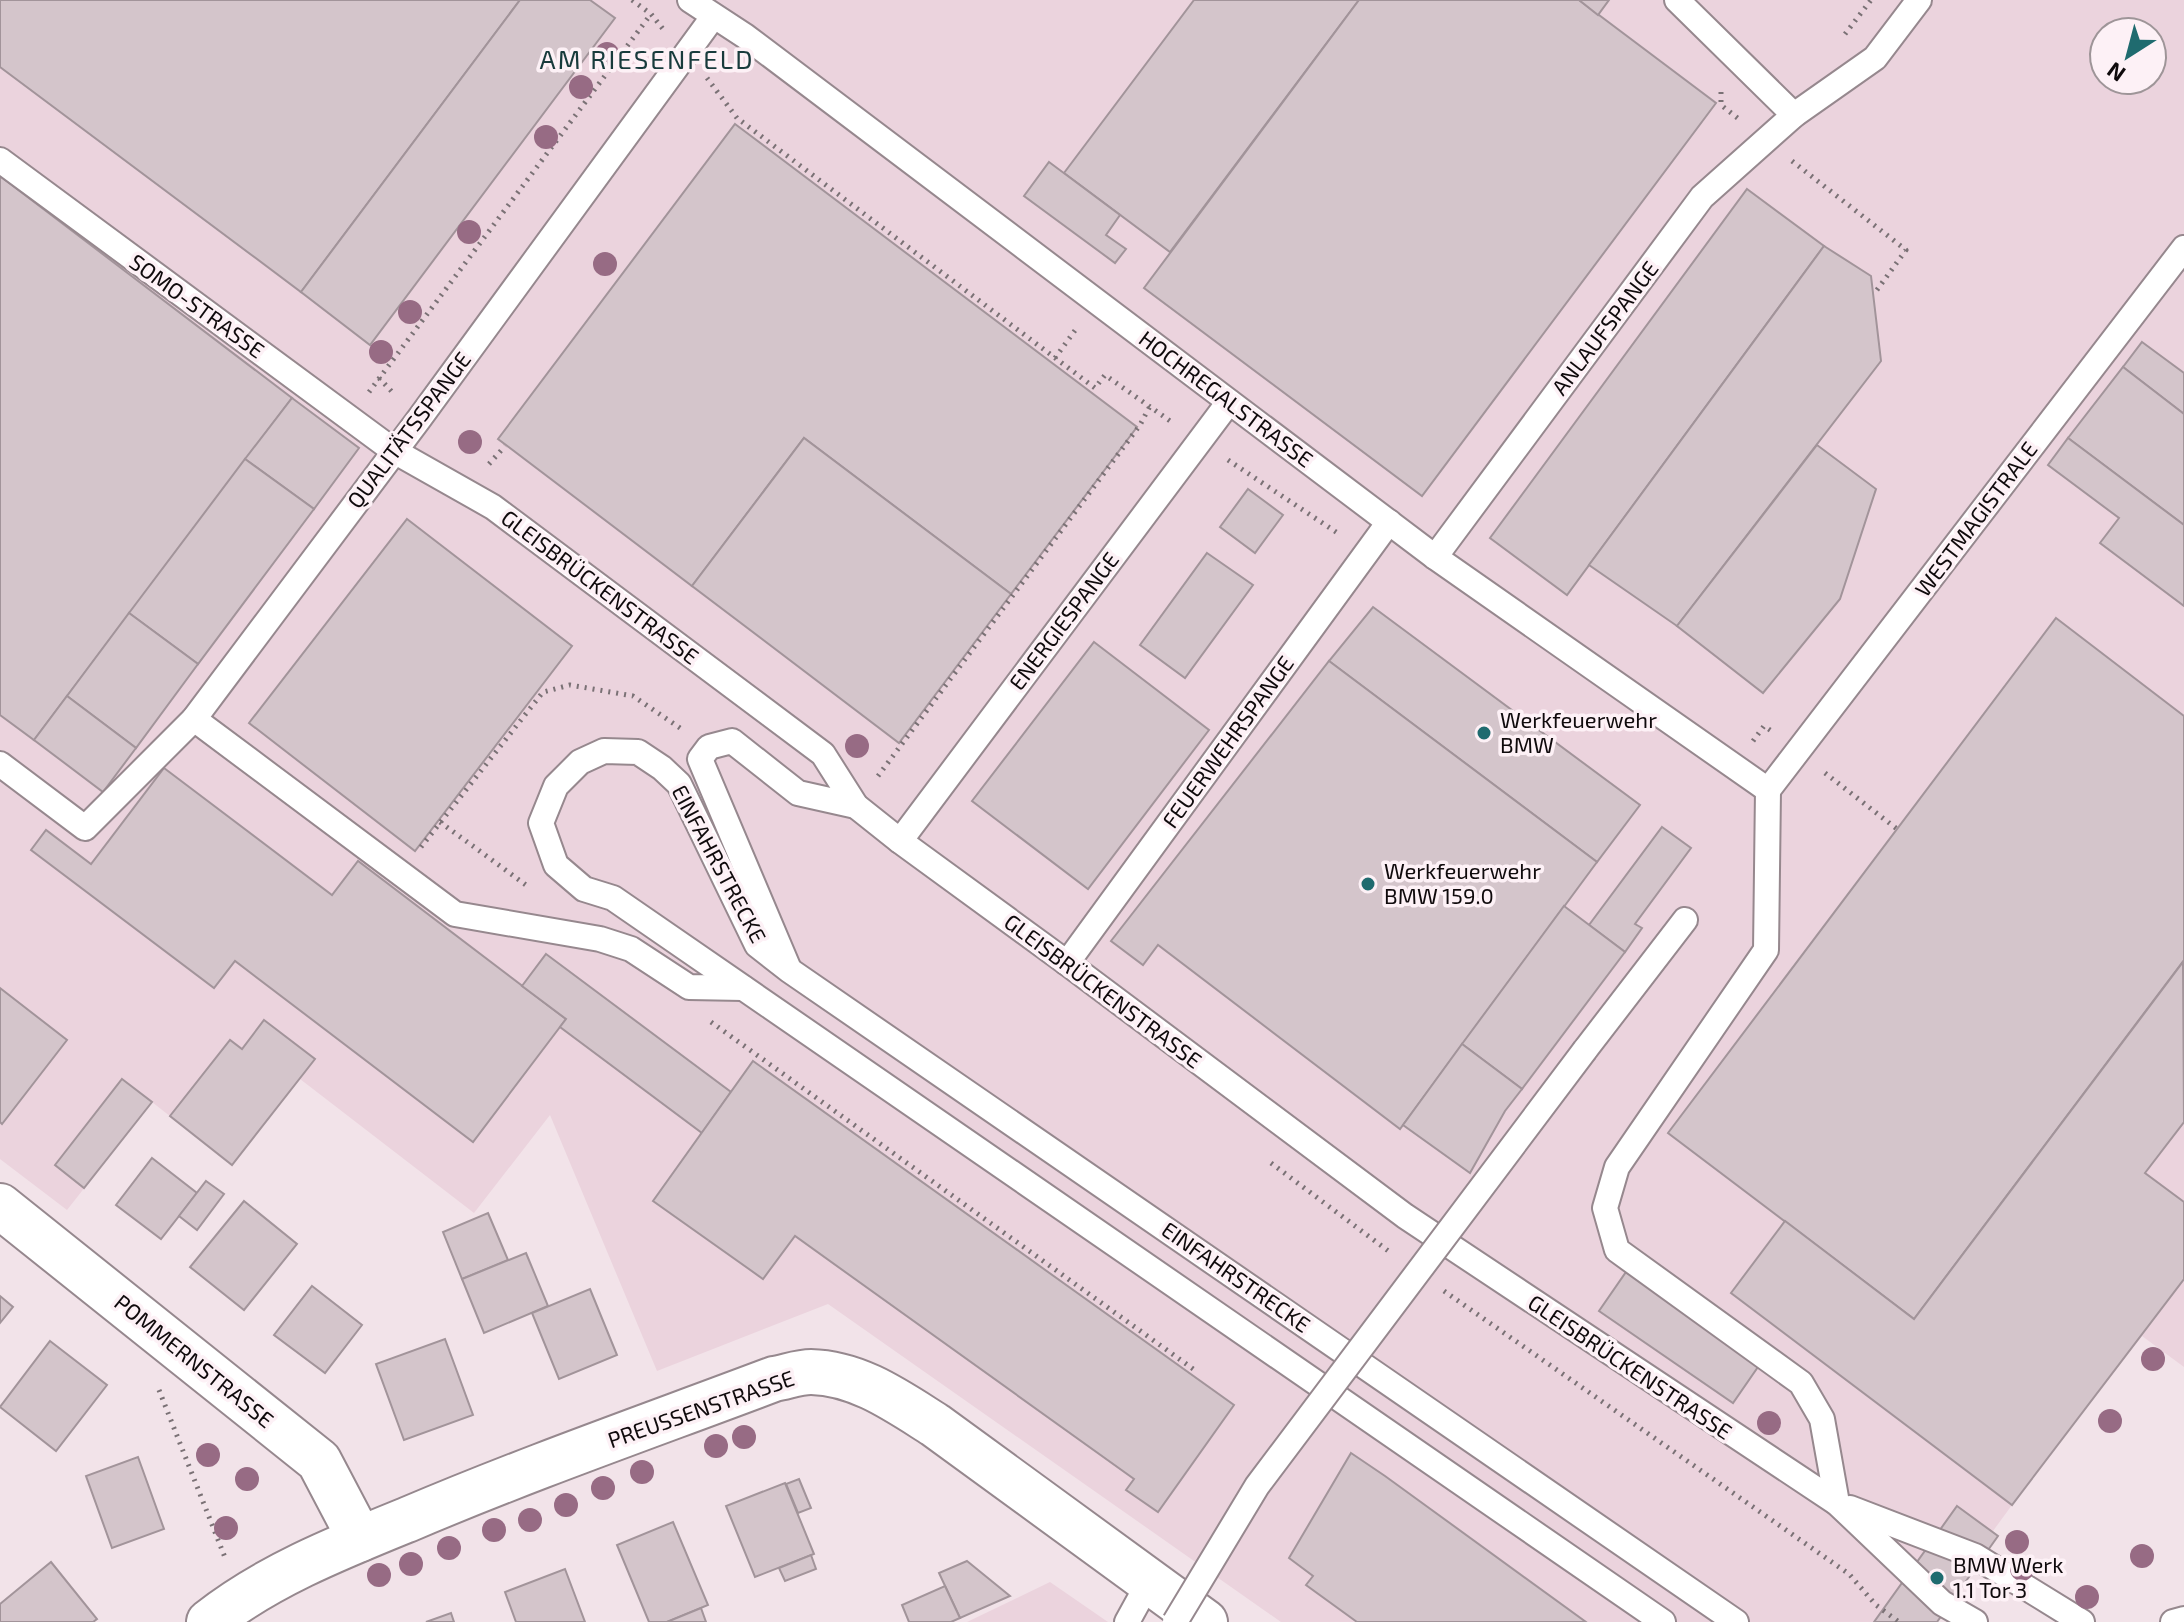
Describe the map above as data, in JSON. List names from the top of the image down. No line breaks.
{"streets":{"street":["POMMERNSTRASSE","PREUSSENSTRASSE"],"lane":["SOMO-STRASSE","ANLAUFSPANGE","HOCHREGALSTRASSE","QUALITÄTSSPANGE","WESTMAGISTRALE","GLEISBRÜCKENSTRASSE","ENERGIESPANGE","FEUERWEHRSPANGE","EINFAHRSTRECKE"]},"crossings":[["SOMO-STRASSE","QUALITÄTSSPANGE"],["SOMO-STRASSE","GLEISBRÜCKENSTRASSE"],["ANLAUFSPANGE","HOCHREGALSTRASSE"],["HOCHREGALSTRASSE","QUALITÄTSSPANGE"],["HOCHREGALSTRASSE","WESTMAGISTRALE"],["HOCHREGALSTRASSE","ENERGIESPANGE"],["HOCHREGALSTRASSE","FEUERWEHRSPANGE"],["QUALITÄTSSPANGE","GLEISBRÜCKENSTRASSE"],["GLEISBRÜCKENSTRASSE","ENERGIESPANGE"],["GLEISBRÜCKENSTRASSE","FEUERWEHRSPANGE"],["POMMERNSTRASSE","PREUSSENSTRASSE"]],"districts":["AM RIESENFELD"],"places":["Werkfeuerwehr BMW","Werkfeuerwehr BMW 159.0","BMW Werk 1.1 Tor 3"],"north":"bottom left"}
